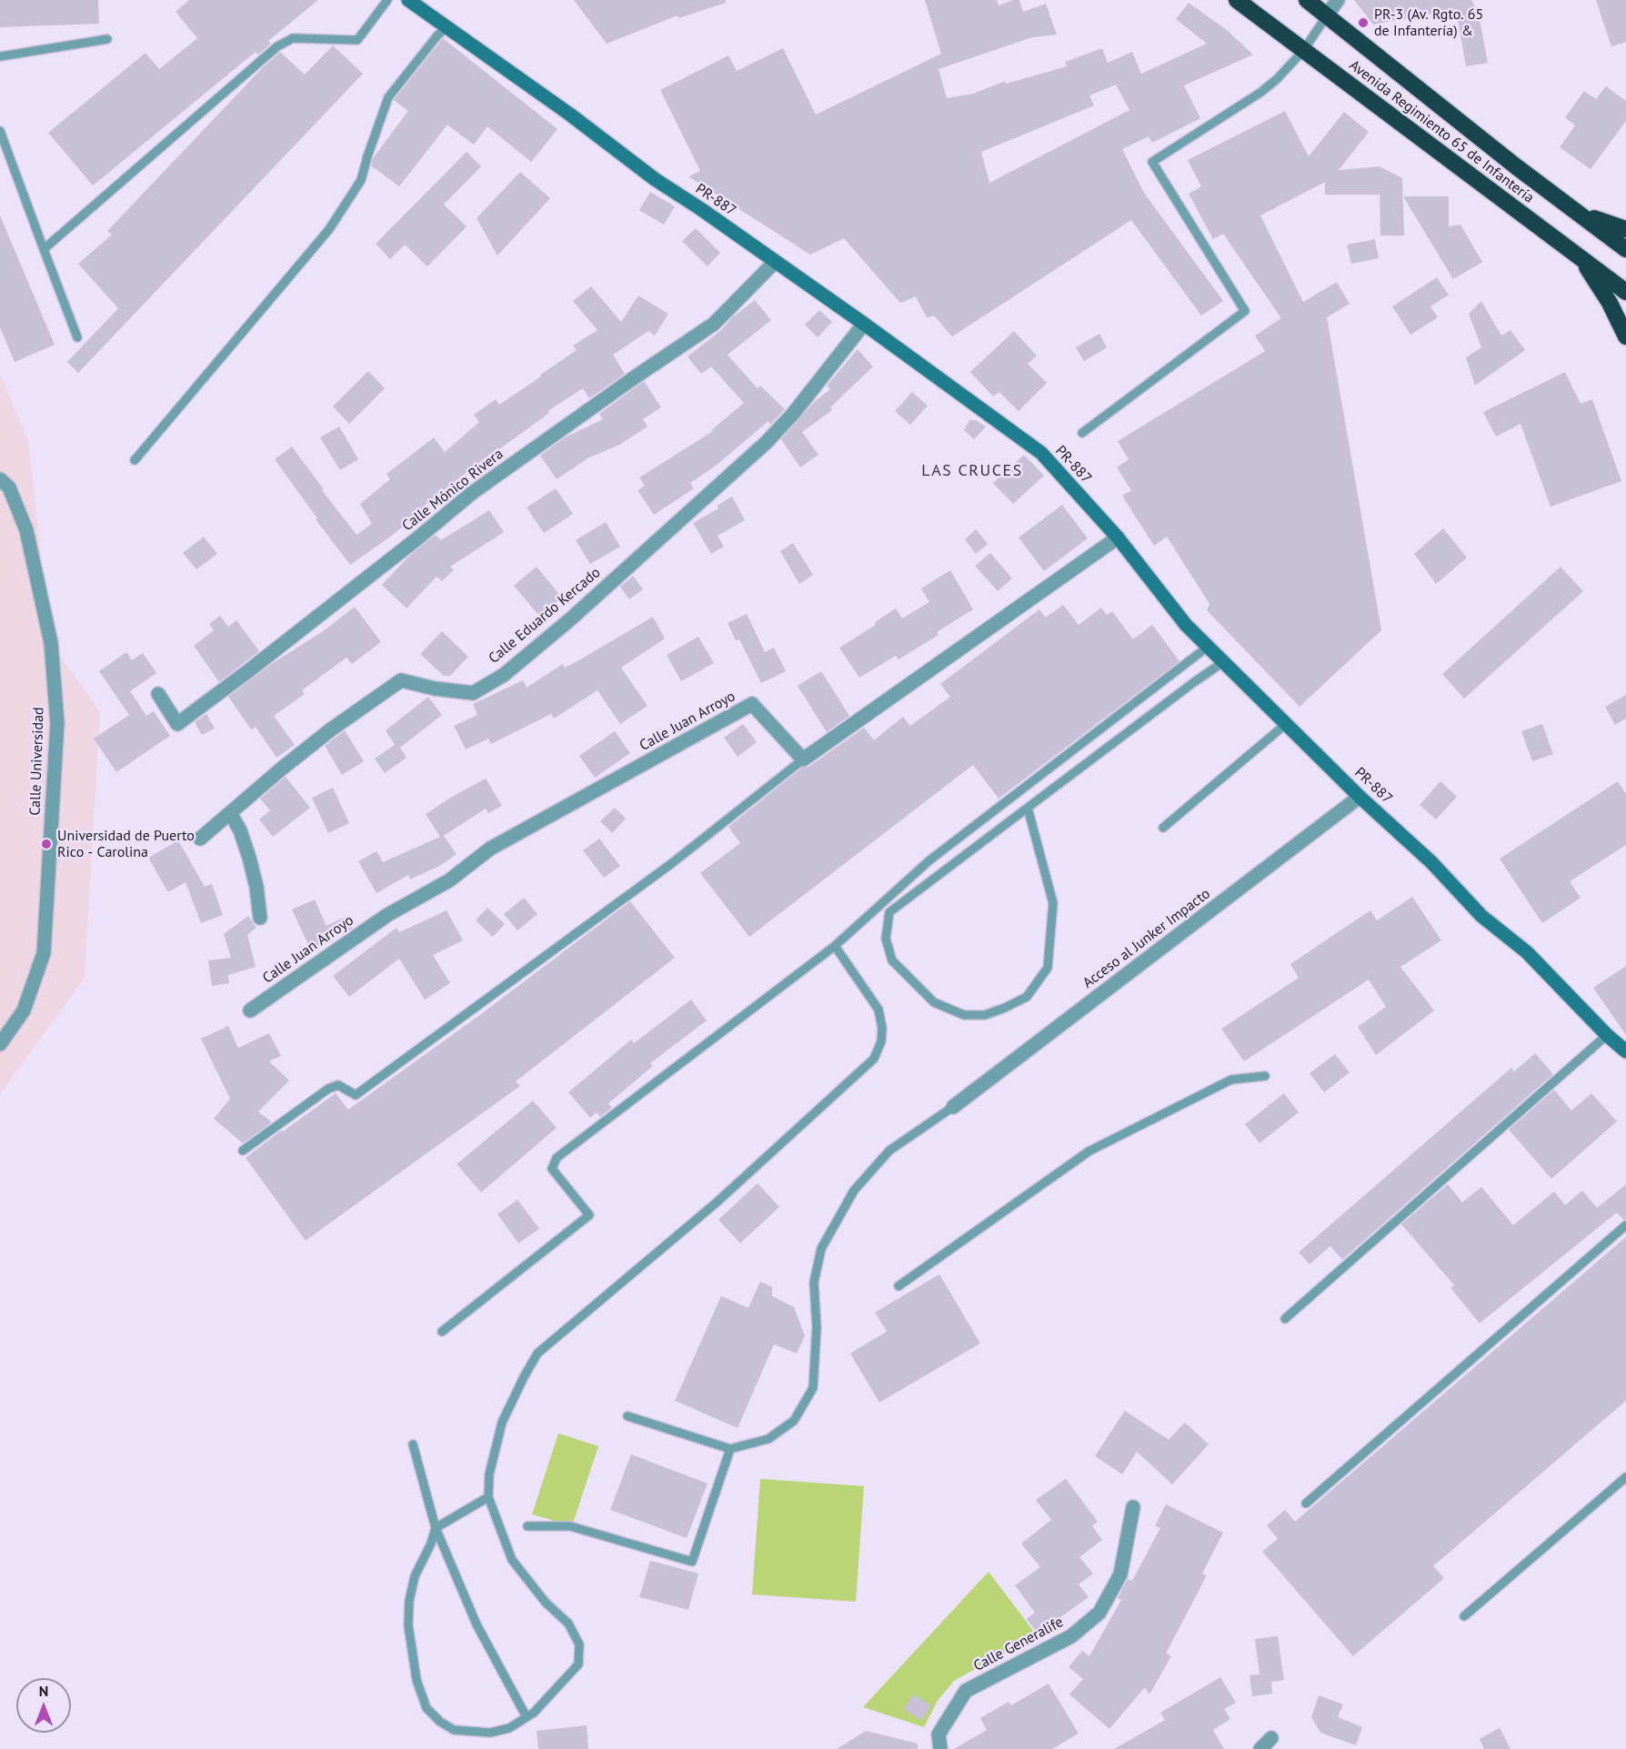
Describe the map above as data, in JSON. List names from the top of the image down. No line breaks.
{"streets":{"highway":["Avenida Regimiento 65 de Infantería"],"street":["PR-887","Calle Mónico Rivera","Calle Eduardo Kercado","Calle Juan Arroyo","Calle Universidad","Acceso al Junker Impacto","Calle Generalife"]},"crossings":[["PR-887","Calle Mónico Rivera"],["PR-887","Calle Eduardo Kercado"],["PR-887","Acceso al Junker Impacto"]],"districts":["LAS CRUCES"],"places":["PR-3 (Av. Rgto. 65 de Infantería) &","Universidad de Puerto Rico - Carolina"],"north":"top"}
